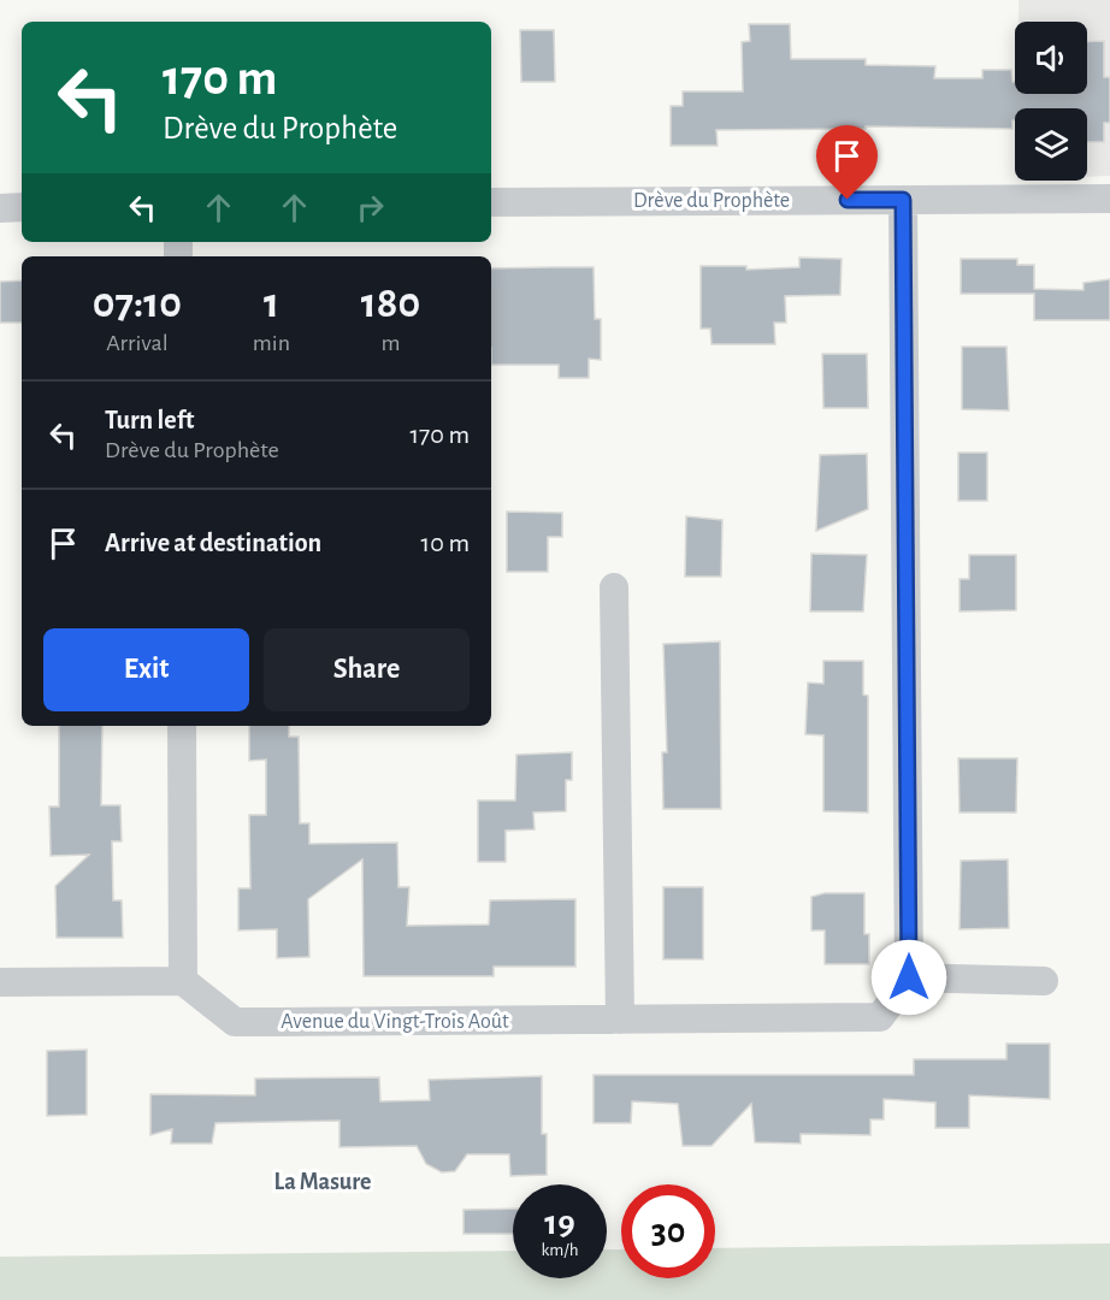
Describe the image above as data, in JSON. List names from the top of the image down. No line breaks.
{"streets":{"street":["Drève du Prophète","Avenue du Vingt-Trois Août"]},"districts":["La Masure"],"page":{"turn":["170 m","Drève du Prophète"],"eta":["07:10","Arrival","1","min","180","m"],"list":[{"name":"Turn left","note":"Drève du Prophète","value":"170 m"},{"name":"Arrive at destination","value":"10 m"}],"buttons":["Exit","Share"],"speed":"19 km/h","limit":"30"}}
